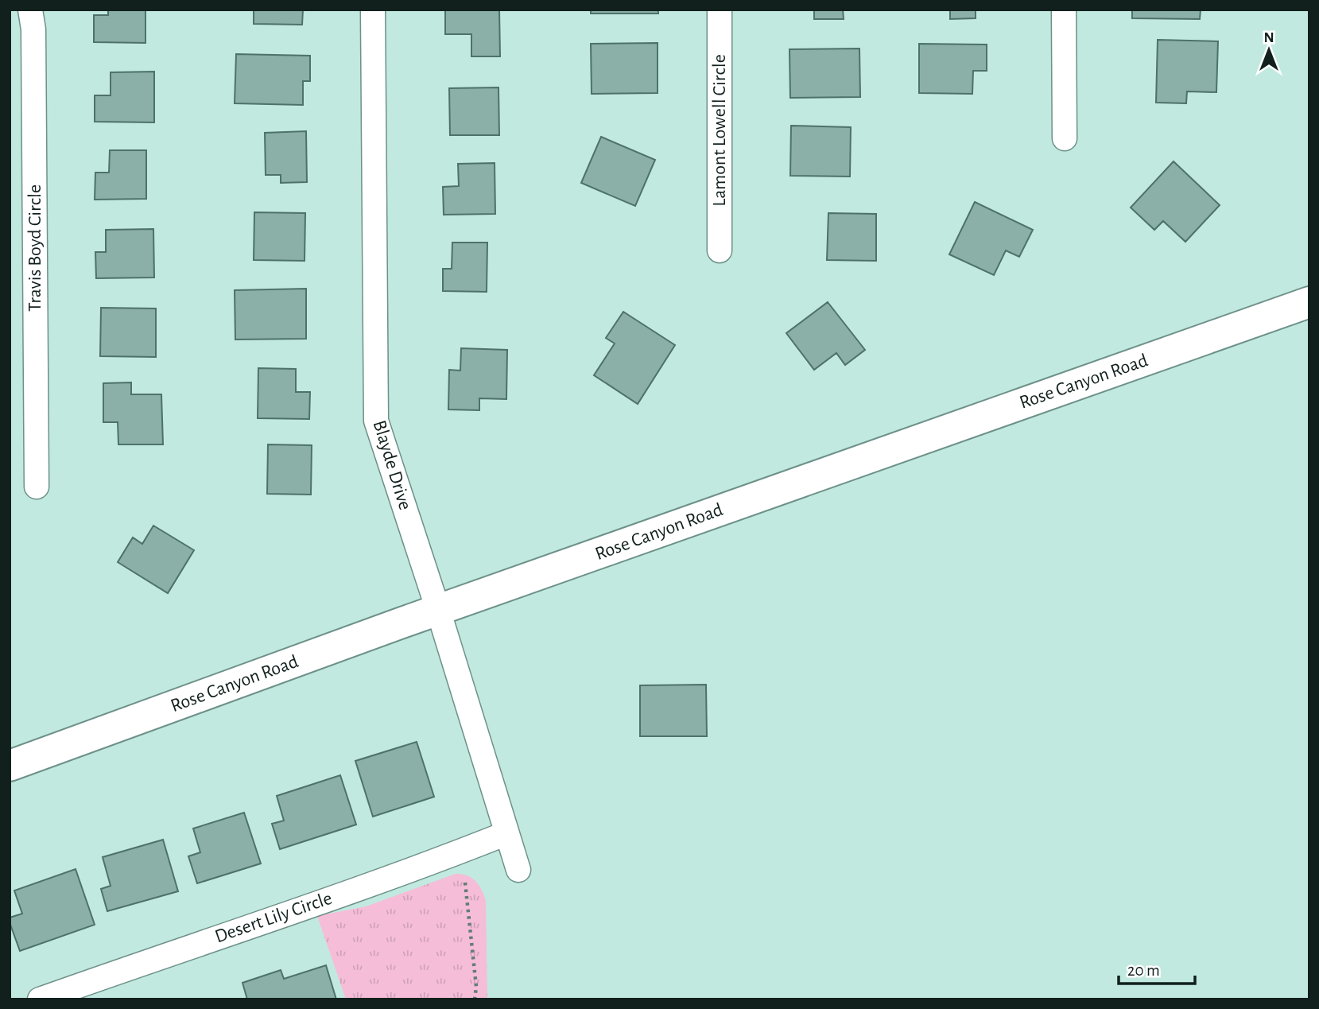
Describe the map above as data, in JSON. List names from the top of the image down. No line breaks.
{"streets":{"street":["Lamont Lowell Circle","Travis Boyd Circle","Rose Canyon Road","Blayde Drive","Desert Lily Circle"]},"crossings":[["Rose Canyon Road","Blayde Drive"],["Blayde Drive","Desert Lily Circle"]],"scale_bar":"20 m","north":"top"}
